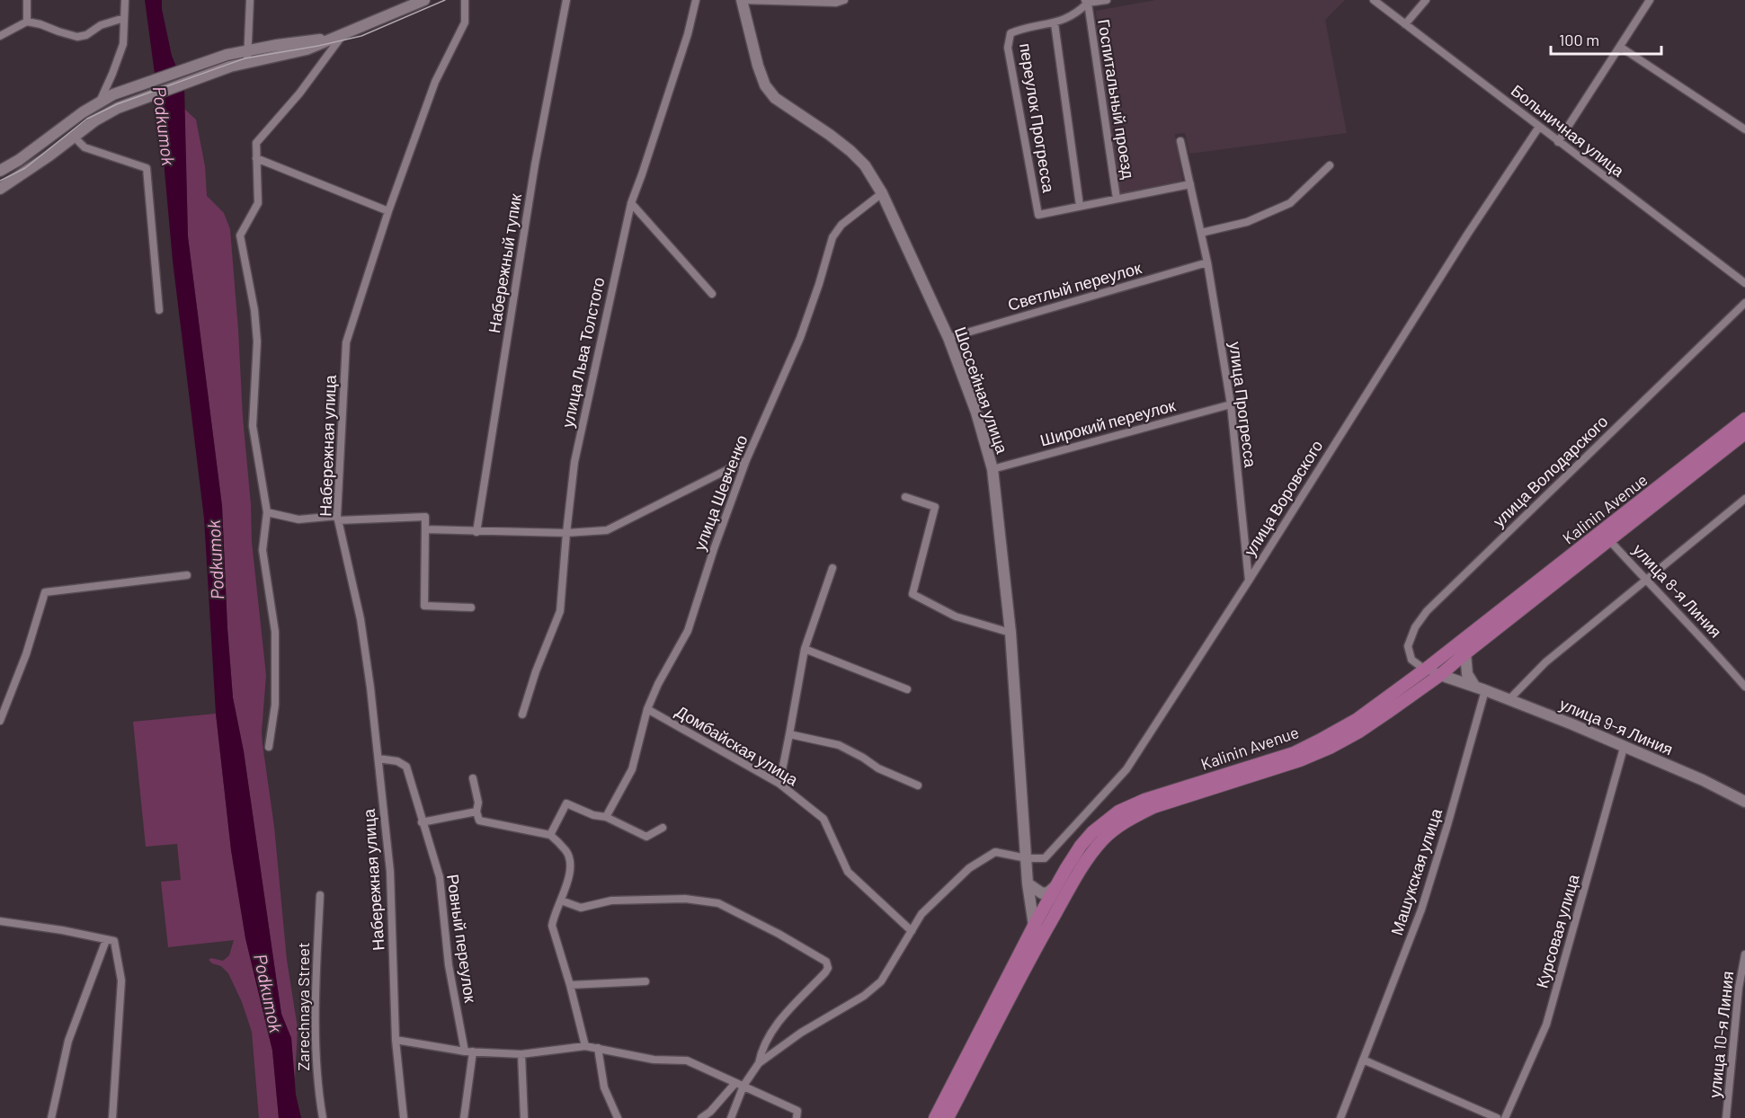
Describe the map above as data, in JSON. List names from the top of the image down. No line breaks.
{"streets":{"main road":["Шоссейная улица","Kalinin Avenue","улица 9-я Линия"],"street":["Госпитальный проезд","переулок Прогресса","Больничная улица","Набережный тупик","Светлый переулок","улица Льва Толстого","улица Прогресса","Широкий переулок","Набережная улица","улица Володарского","улица Шевченко","улица Воровского","улица 8-я Линия","Домбайская улица","Машукская улица","Курсовая улица","Ровный переулок","Zarechnaya Street","улица 10-я Линия"]},"crossings":[["Госпитальный проезд","переулок Прогресса"],["переулок Прогресса","улица Прогресса"],["Больничная улица","улица Воровского"],["Светлый переулок","Шоссейная улица"],["Светлый переулок","улица Прогресса"],["Шоссейная улица","Широкий переулок"],["Шоссейная улица","улица Шевченко"],["Шоссейная улица","улица Воровского"],["Шоссейная улица","Kalinin Avenue"],["улица Прогресса","Широкий переулок"],["улица Прогресса","улица Воровского"],["Набережная улица","Ровный переулок"],["улица Володарского","Kalinin Avenue"],["улица Володарского","улица 9-я Линия"],["улица Шевченко","Домбайская улица"],["Kalinin Avenue","улица 8-я Линия"],["Kalinin Avenue","улица 9-я Линия"],["улица 9-я Линия","Машукская улица"],["улица 9-я Линия","Курсовая улица"]],"water":["Podkumok"],"scale_bar":"100 m"}
